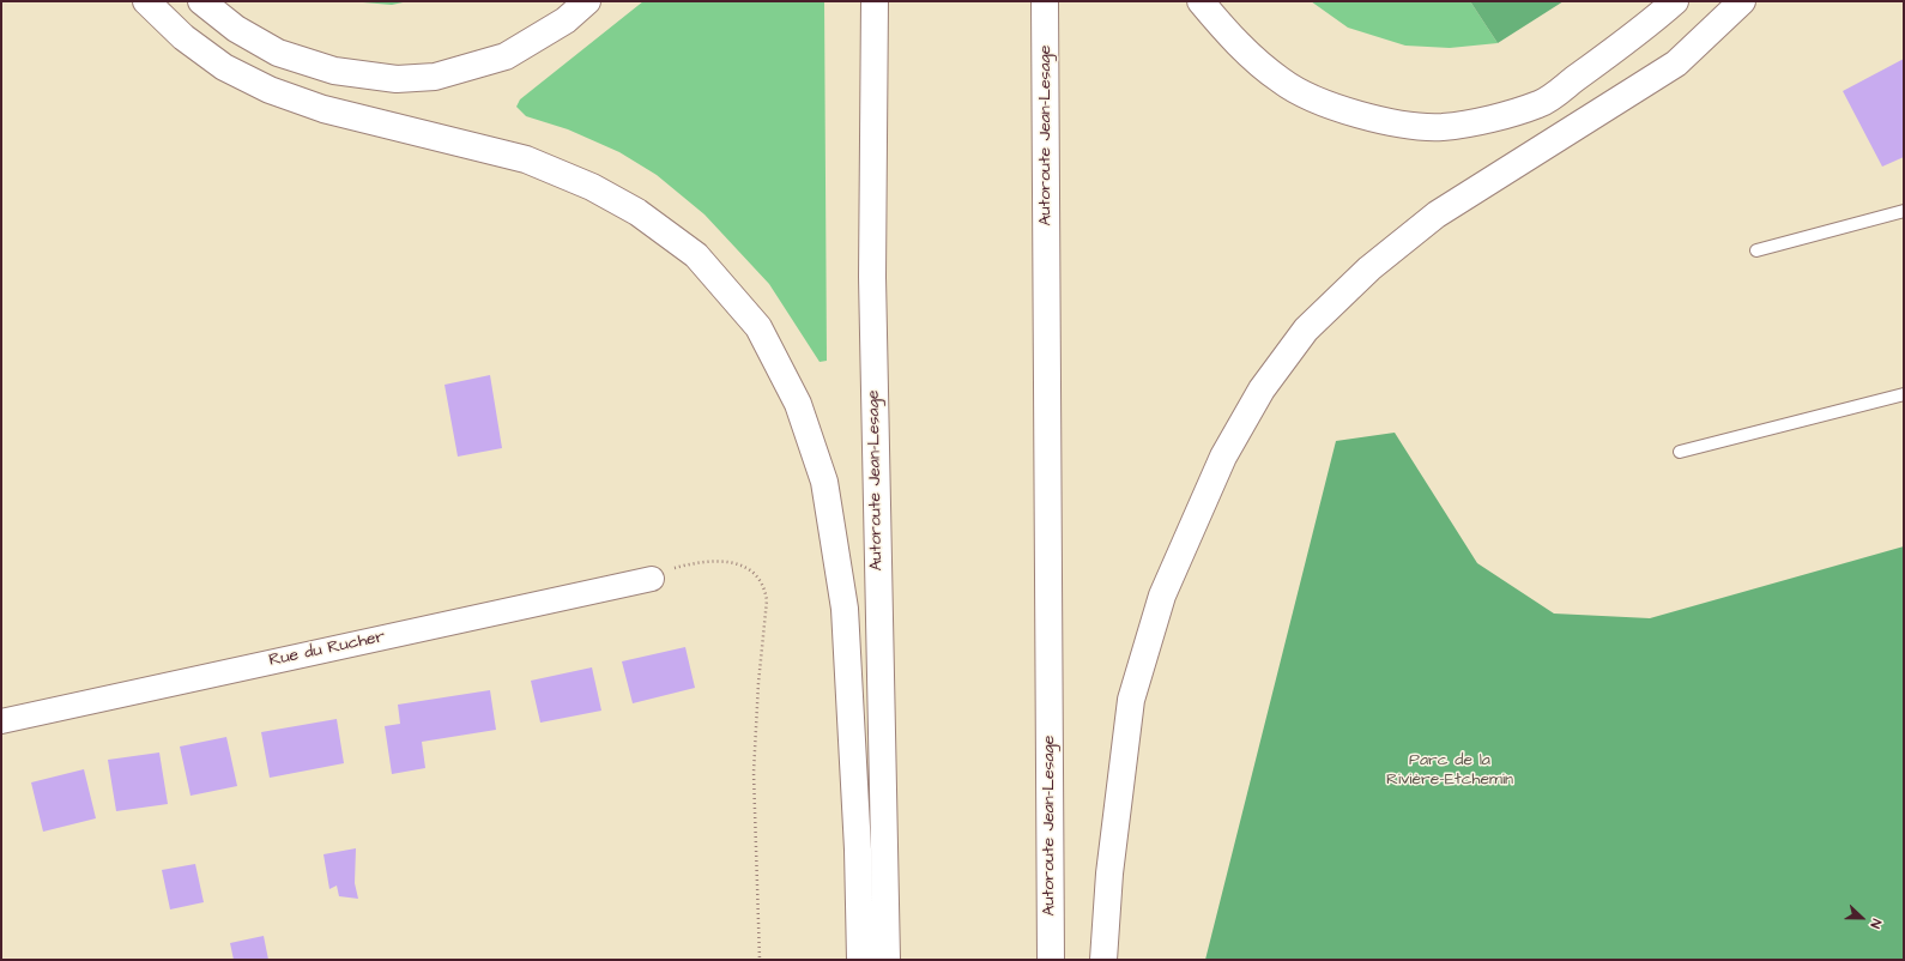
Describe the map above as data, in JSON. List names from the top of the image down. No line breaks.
{"streets":{"highway":["Autoroute Jean-Lesage"],"street":["Rue du Rucher"]},"parks":["Parc de la Rivière-Etchemin"],"north":"right"}
